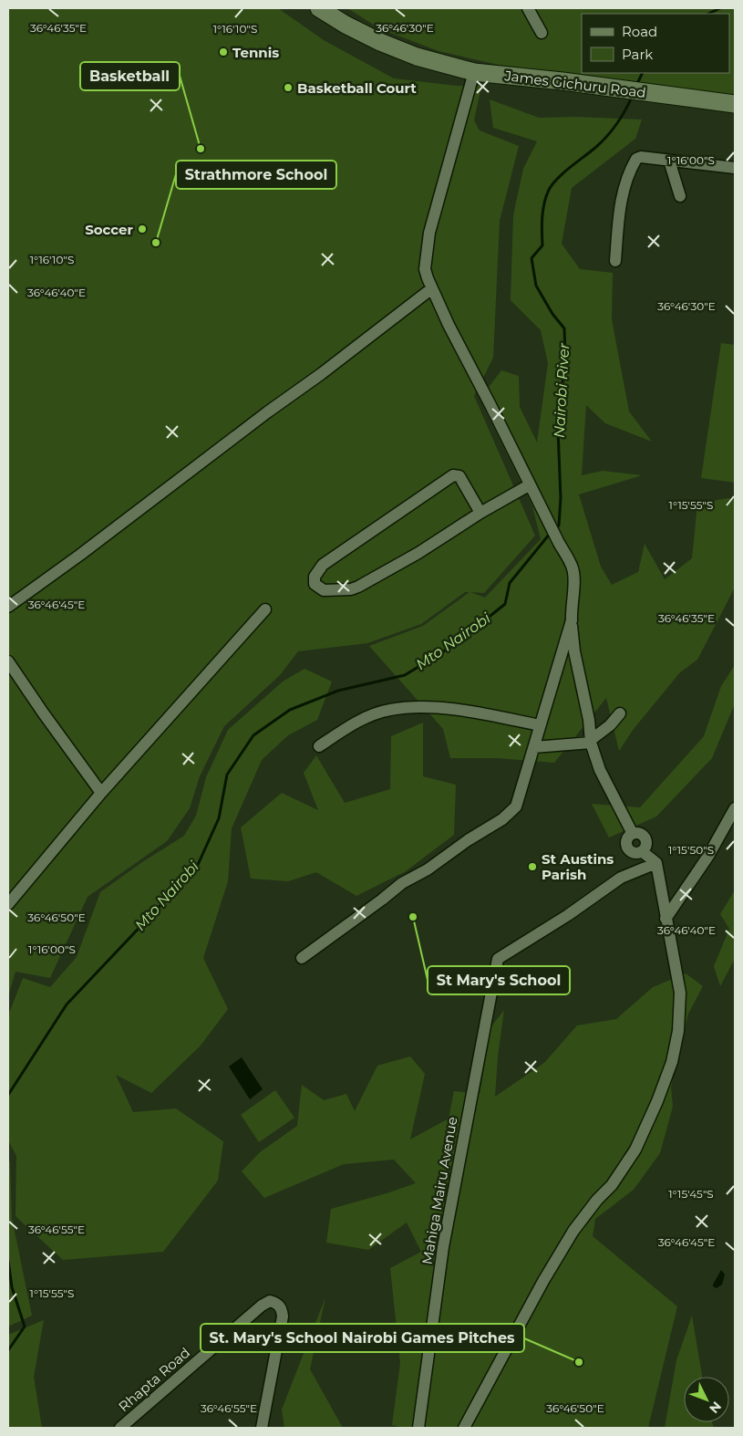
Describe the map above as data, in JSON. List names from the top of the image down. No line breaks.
{"streets":{"main road":["James Gichuru Road"],"street":["Mahiga Mairu Avenue","Rhapta Road"]},"water":["Nairobi River","Mto Nairobi"],"places":["Tennis","Basketball Court","Basketball","Soccer","Strathmore School","St Austins Parish","St Mary's School","St. Mary's School Nairobi Games Pitches"],"legend":["Road","Park"],"north":"bottom right","coordinates":["36°46'30\"E","36°46'35\"E","1°16'10\"S","1°16'00\"S","36°46'40\"E","1°15'55\"S","36°46'45\"E","1°15'50\"S","36°46'50\"E","1°15'45\"S","36°46'55\"E"]}
